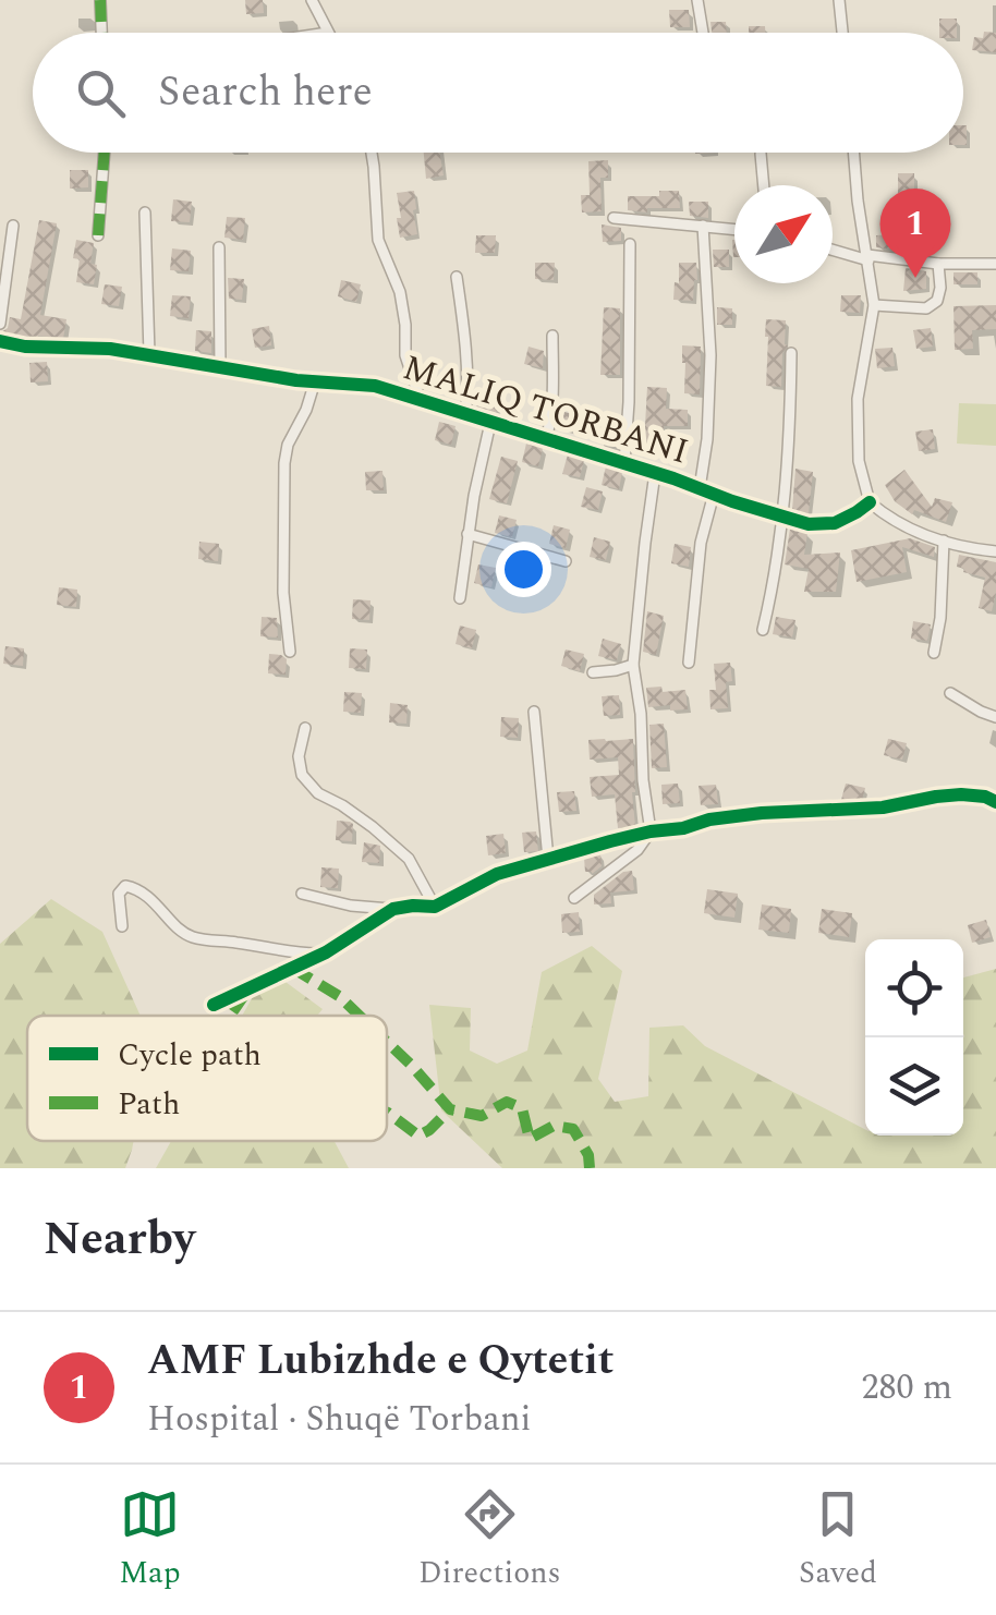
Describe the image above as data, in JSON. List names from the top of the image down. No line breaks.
{"streets":{"street":["MALIQ TORBANI"]},"legend":["Cycle path","Path"],"north":"top right","page":{"search":"Search here","pins":"1","heading":"Nearby","list":[{"mark":"1","name":"AMF Lubizhde e Qytetit","note":"Hospital · Shuqë Torbani","value":"280 m"}],"nav":["Map","Directions","Saved"]}}
